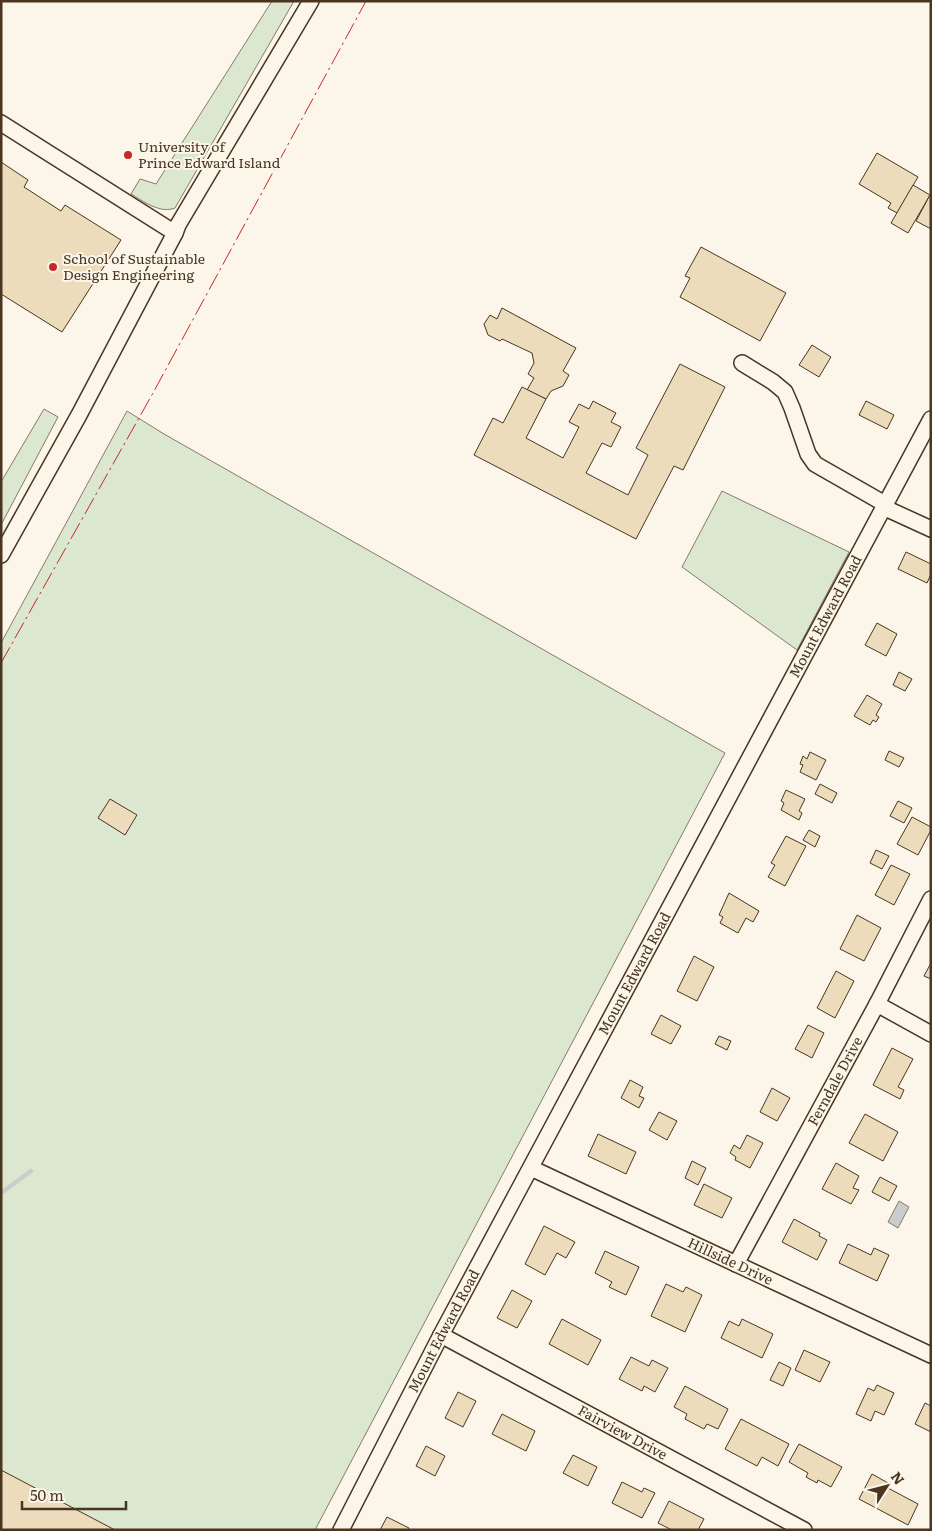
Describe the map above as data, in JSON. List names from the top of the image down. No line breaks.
{"streets":{"street":["Mount Edward Road","Ferndale Drive","Hillside Drive","Fairview Drive"]},"crossings":[["Mount Edward Road","Hillside Drive"],["Mount Edward Road","Fairview Drive"],["Ferndale Drive","Hillside Drive"]],"places":["University of Prince Edward Island","School of Sustainable Design Engineering"],"scale_bar":"50 m","north":"top right"}
